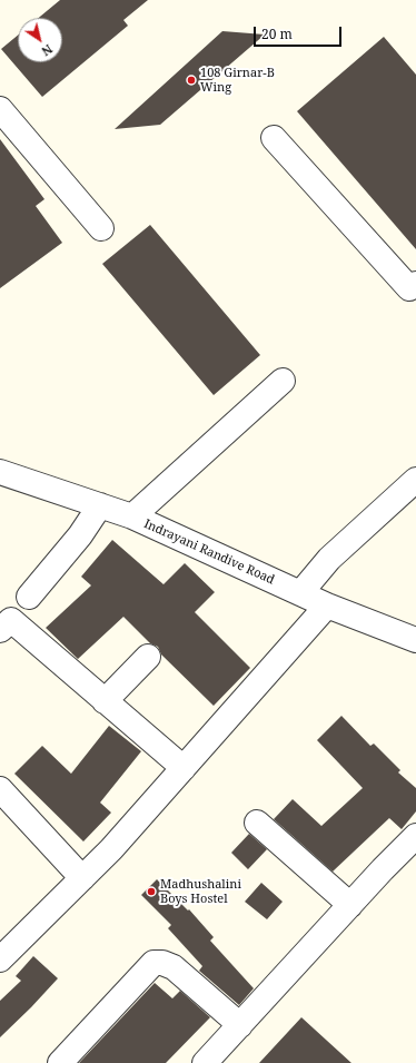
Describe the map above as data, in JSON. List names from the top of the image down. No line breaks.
{"streets":{"street":["Indrayani Randive Road"]},"places":["108 Girnar-B Wing","Madhushalini Boys Hostel"],"scale_bar":"20 m","north":"bottom right"}
